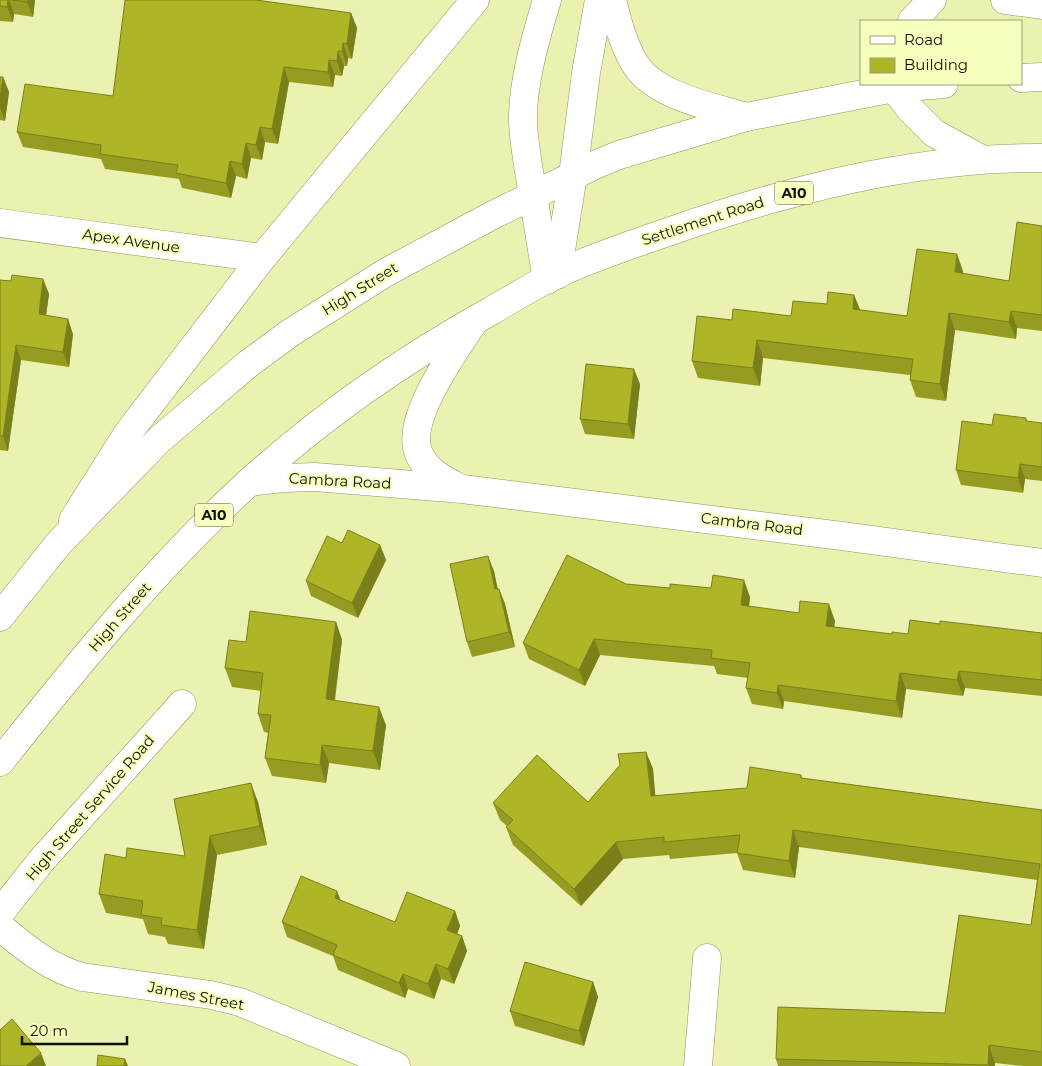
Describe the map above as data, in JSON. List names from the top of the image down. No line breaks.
{"streets":{"main road":["A10","Settlement Road","Apex Avenue","High Street","Cambra Road","High Street Service Road","James Street"]},"crossings":[["Settlement Road","High Street"],["Apex Avenue","High Street"],["High Street","Cambra Road"]],"legend":["Road","Building"],"scale_bar":"20 m"}
